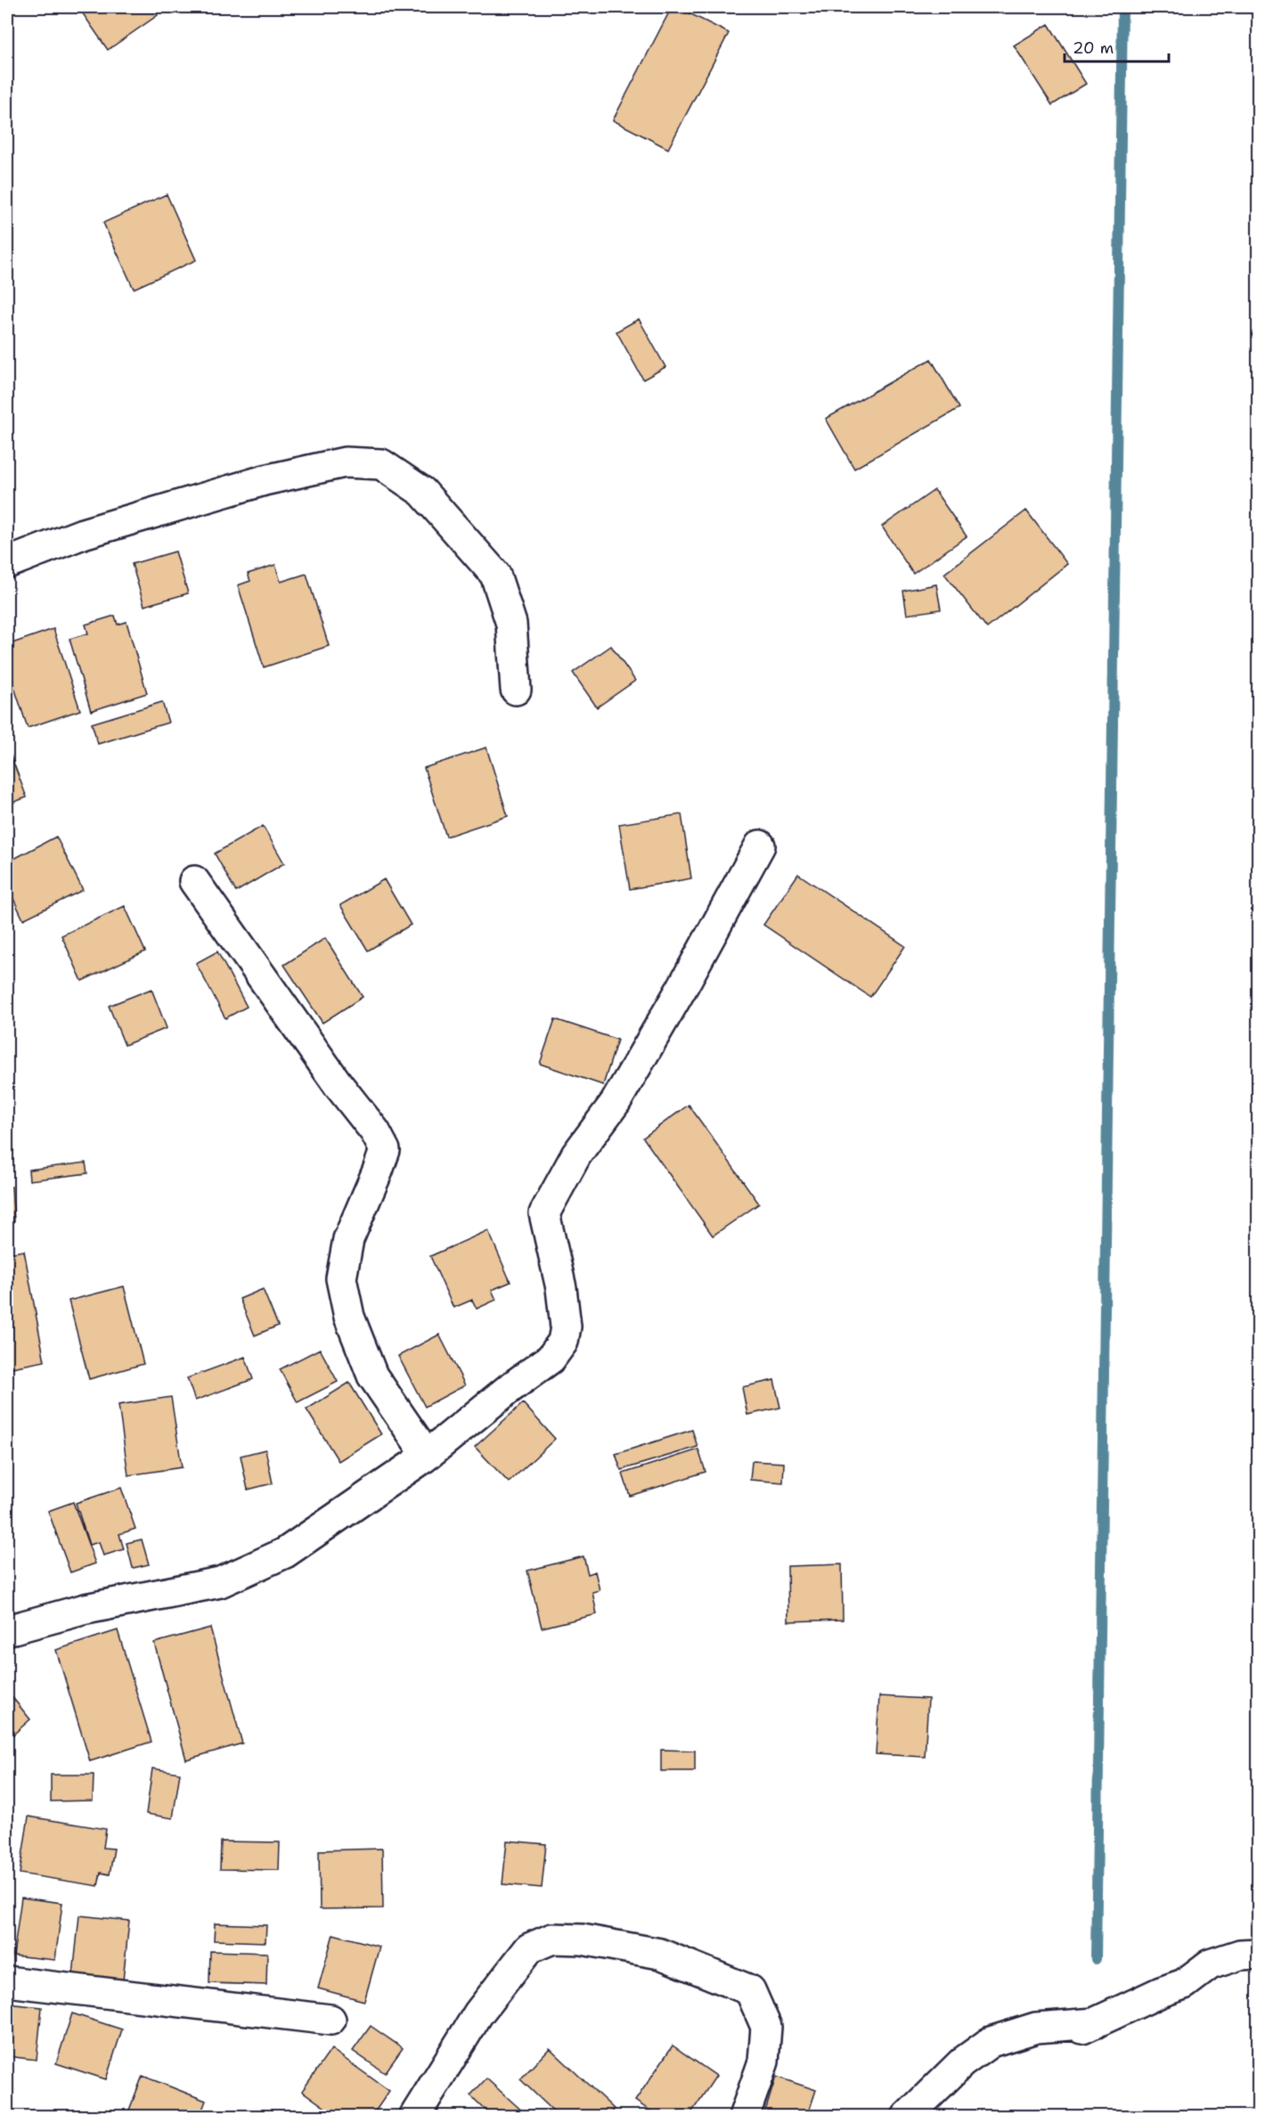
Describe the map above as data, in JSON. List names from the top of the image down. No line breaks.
{"scale_bar":"20 m"}
